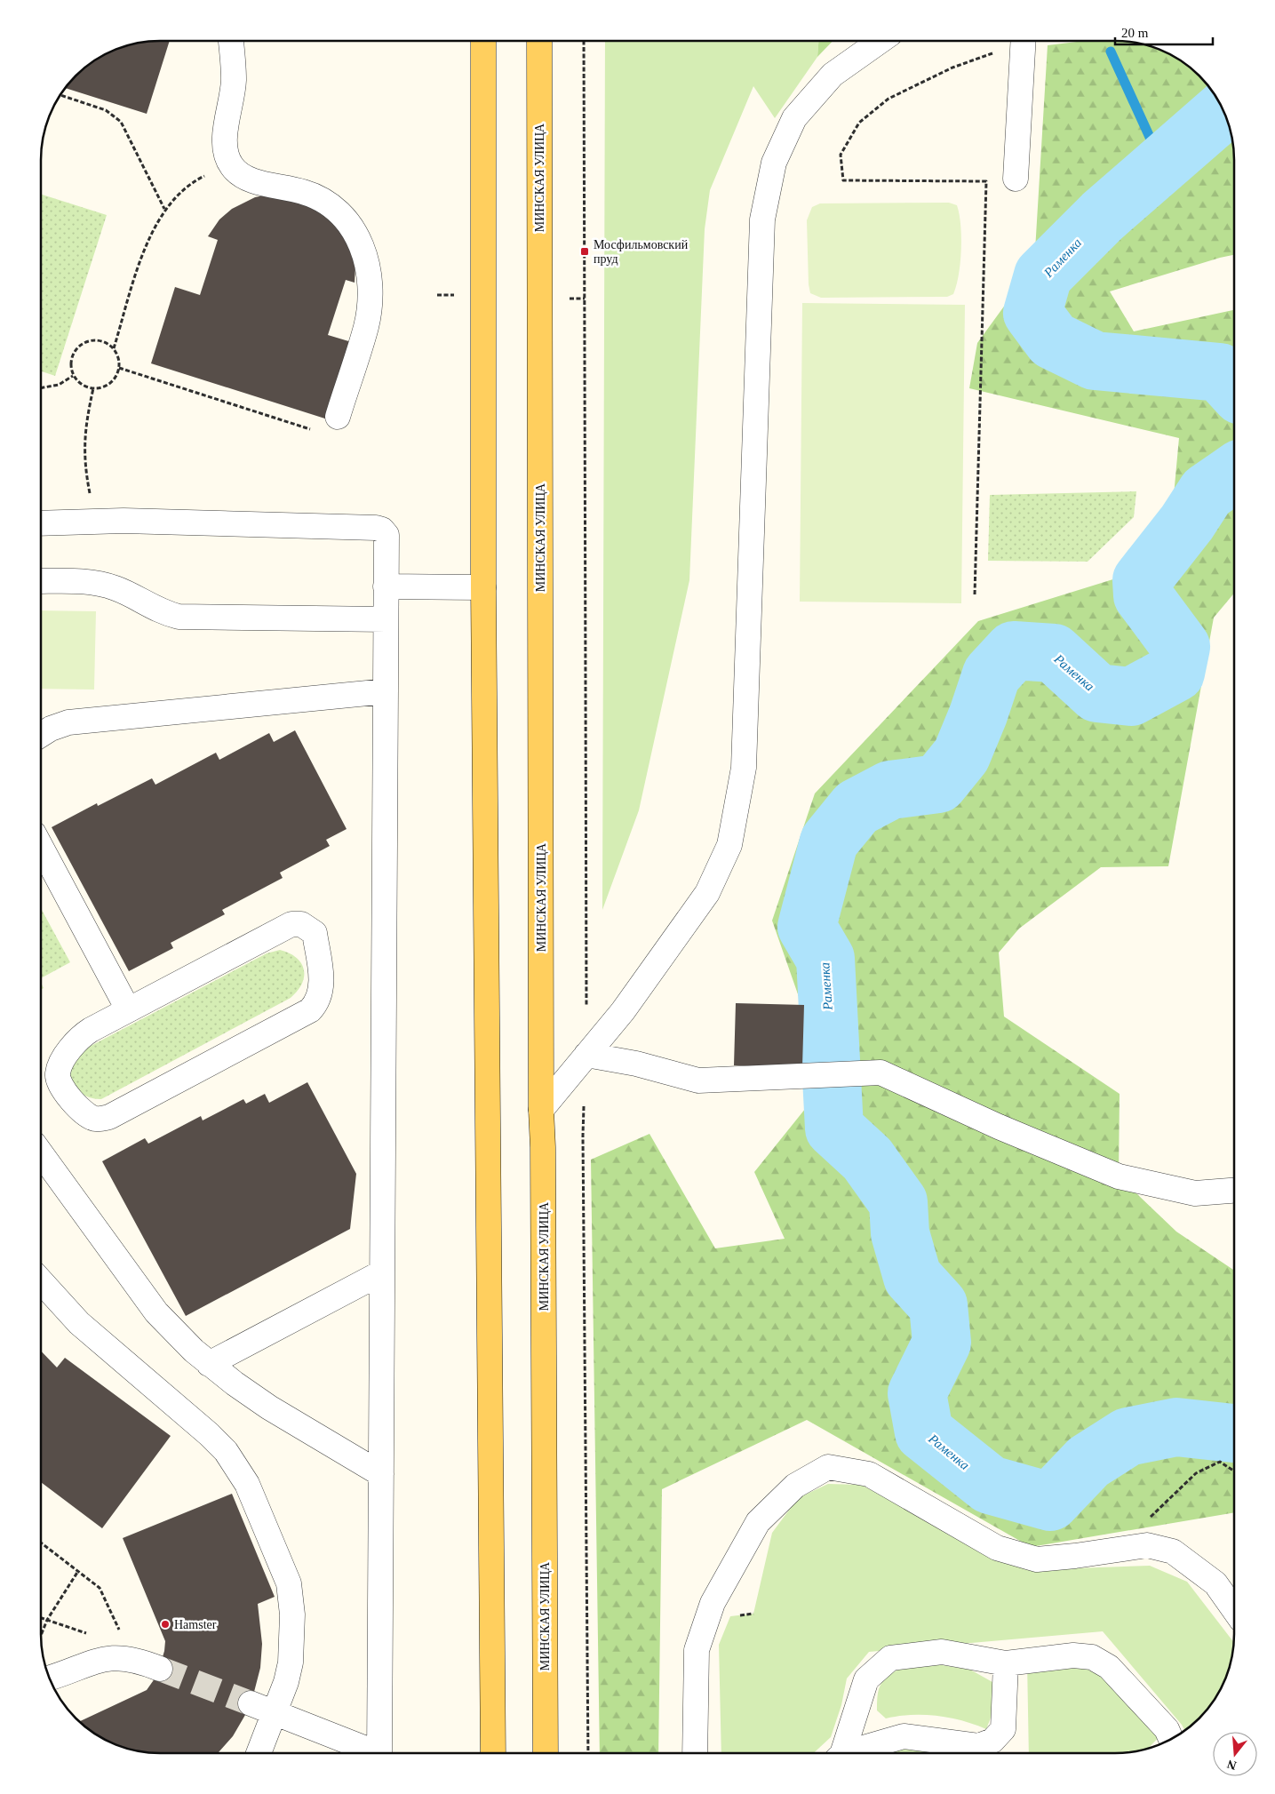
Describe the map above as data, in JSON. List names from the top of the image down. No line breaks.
{"streets":{"main road":["МИНСКАЯ УЛИЦА"]},"water":["Раменка"],"places":{"transit":["Мосфильмовский пруд"],"other":["Hamster"]},"scale_bar":"20 m","north":"bottom"}
